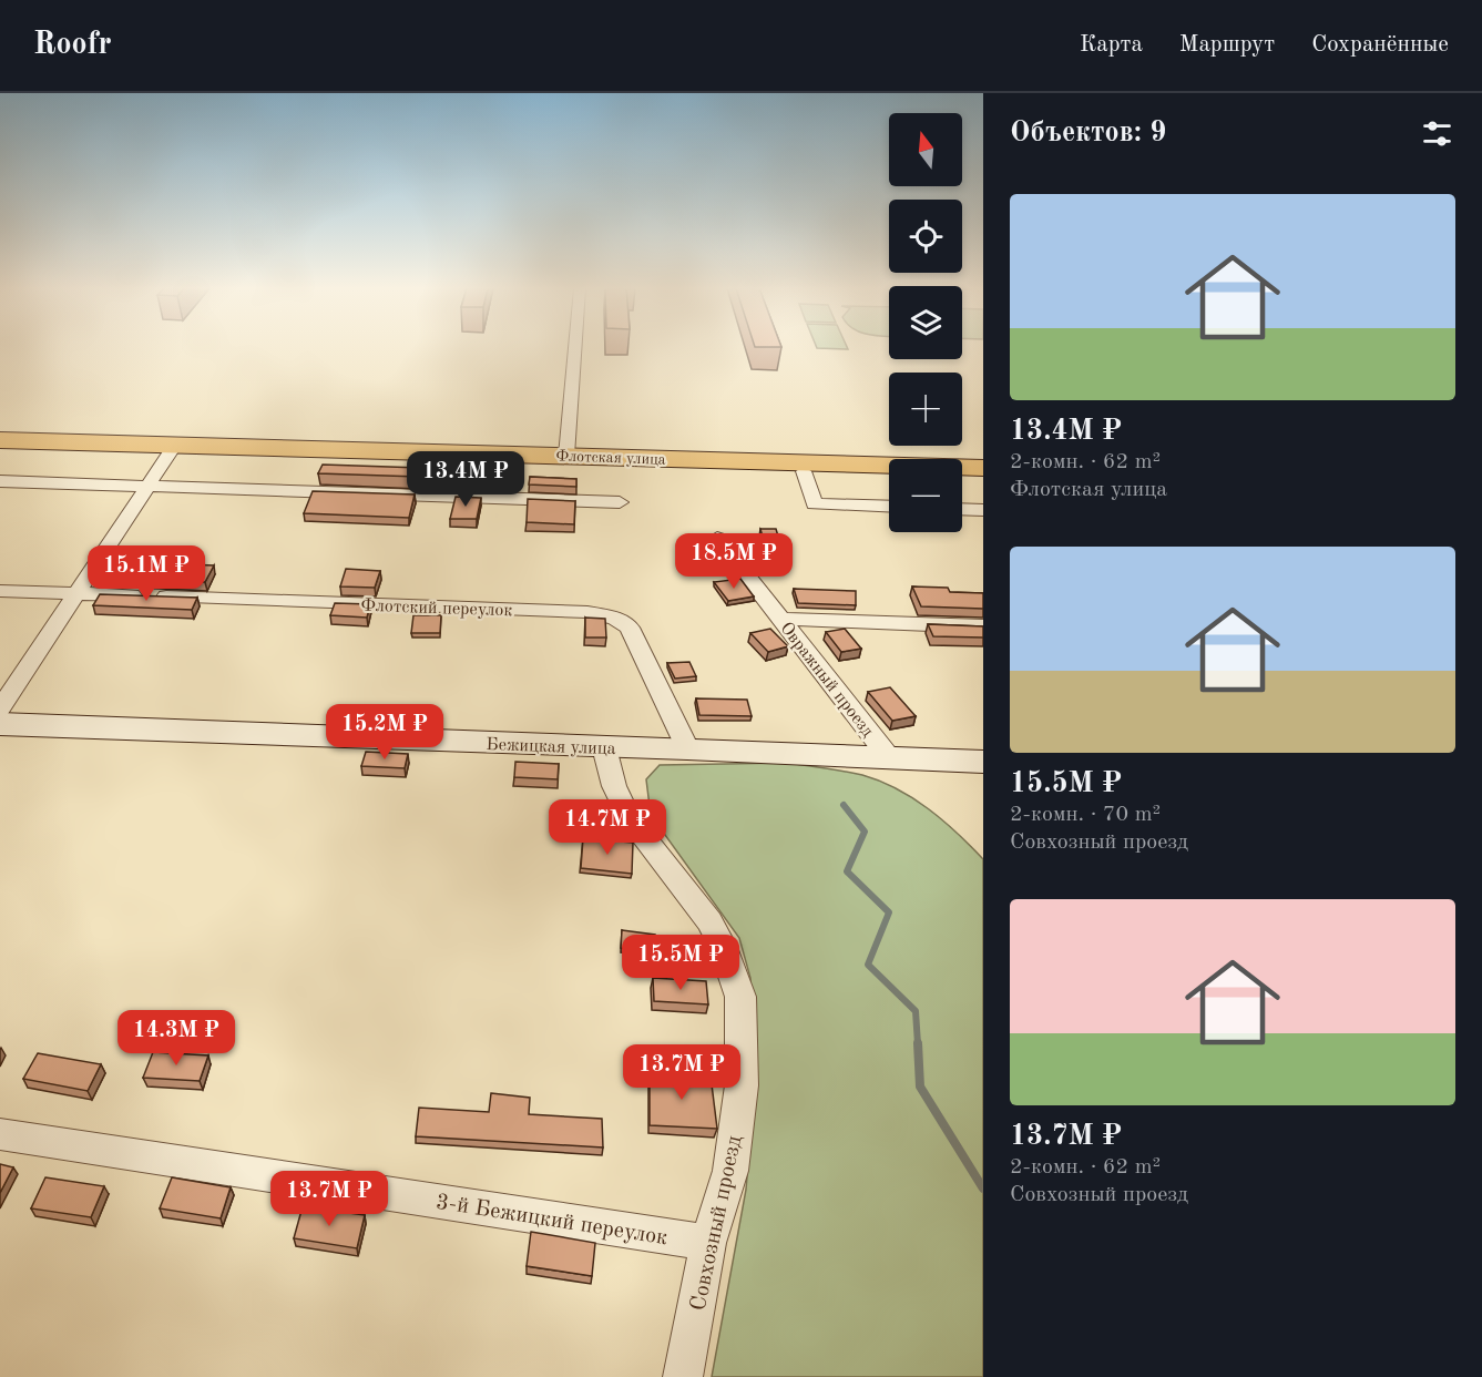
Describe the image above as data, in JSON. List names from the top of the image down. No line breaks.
{"streets":{"main road":["Флотская улица"],"street":["Флотский переулок","Овражный проезд","Бежицкая улица","3-й Бежицкий переулок","Совхозный проезд"]},"crossings":[["Флотский переулок","Бежицкая улица"],["Овражный проезд","Бежицкая улица"],["Бежицкая улица","Совхозный проезд"],["3-й Бежицкий переулок","Совхозный проезд"]],"north":"top","page":{"header":"Roofr","nav":["Карта","Маршрут","Сохранённые"],"heading":"Объектов: 9","map_buttons":["+","−"],"list":[{"name":"13.4M ₽","note":"2-комн. · 62 m² · Флотская улица"},{"name":"15.5M ₽","note":"2-комн. · 70 m² · Совхозный проезд"},{"name":"13.7M ₽","note":"2-комн. · 62 m² · Совхозный проезд"}],"price":["13.4M ₽","18.5M ₽","15.1M ₽","15.2M ₽","14.7M ₽","15.5M ₽","14.3M ₽","13.7M ₽","13.7M ₽"]}}
